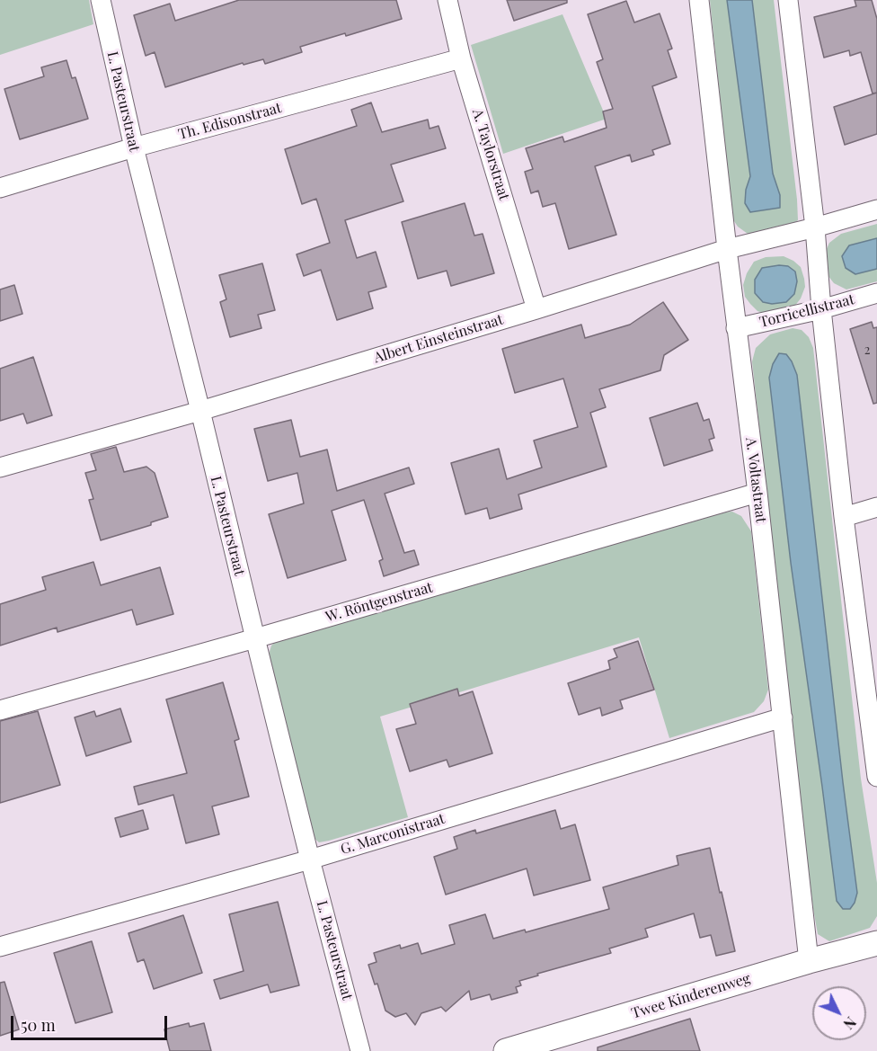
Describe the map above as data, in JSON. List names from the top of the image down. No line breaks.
{"streets":{"street":["L. Pasteurstraat","Th. Edisonstraat","A. Taylorstraat","Torricellistraat","Albert Einsteinstraat","A. Voltastraat","W. Röntgenstraat","G. Marconistraat","Twee Kinderenweg"]},"crossings":[["L. Pasteurstraat","Th. Edisonstraat"],["L. Pasteurstraat","Albert Einsteinstraat"],["L. Pasteurstraat","W. Röntgenstraat"],["L. Pasteurstraat","G. Marconistraat"],["Th. Edisonstraat","A. Taylorstraat"],["A. Taylorstraat","Albert Einsteinstraat"],["Torricellistraat","A. Voltastraat"],["Albert Einsteinstraat","A. Voltastraat"],["A. Voltastraat","W. Röntgenstraat"],["A. Voltastraat","G. Marconistraat"],["A. Voltastraat","Twee Kinderenweg"]],"house_numbers":["2"],"scale_bar":"50 m","north":"bottom right"}
